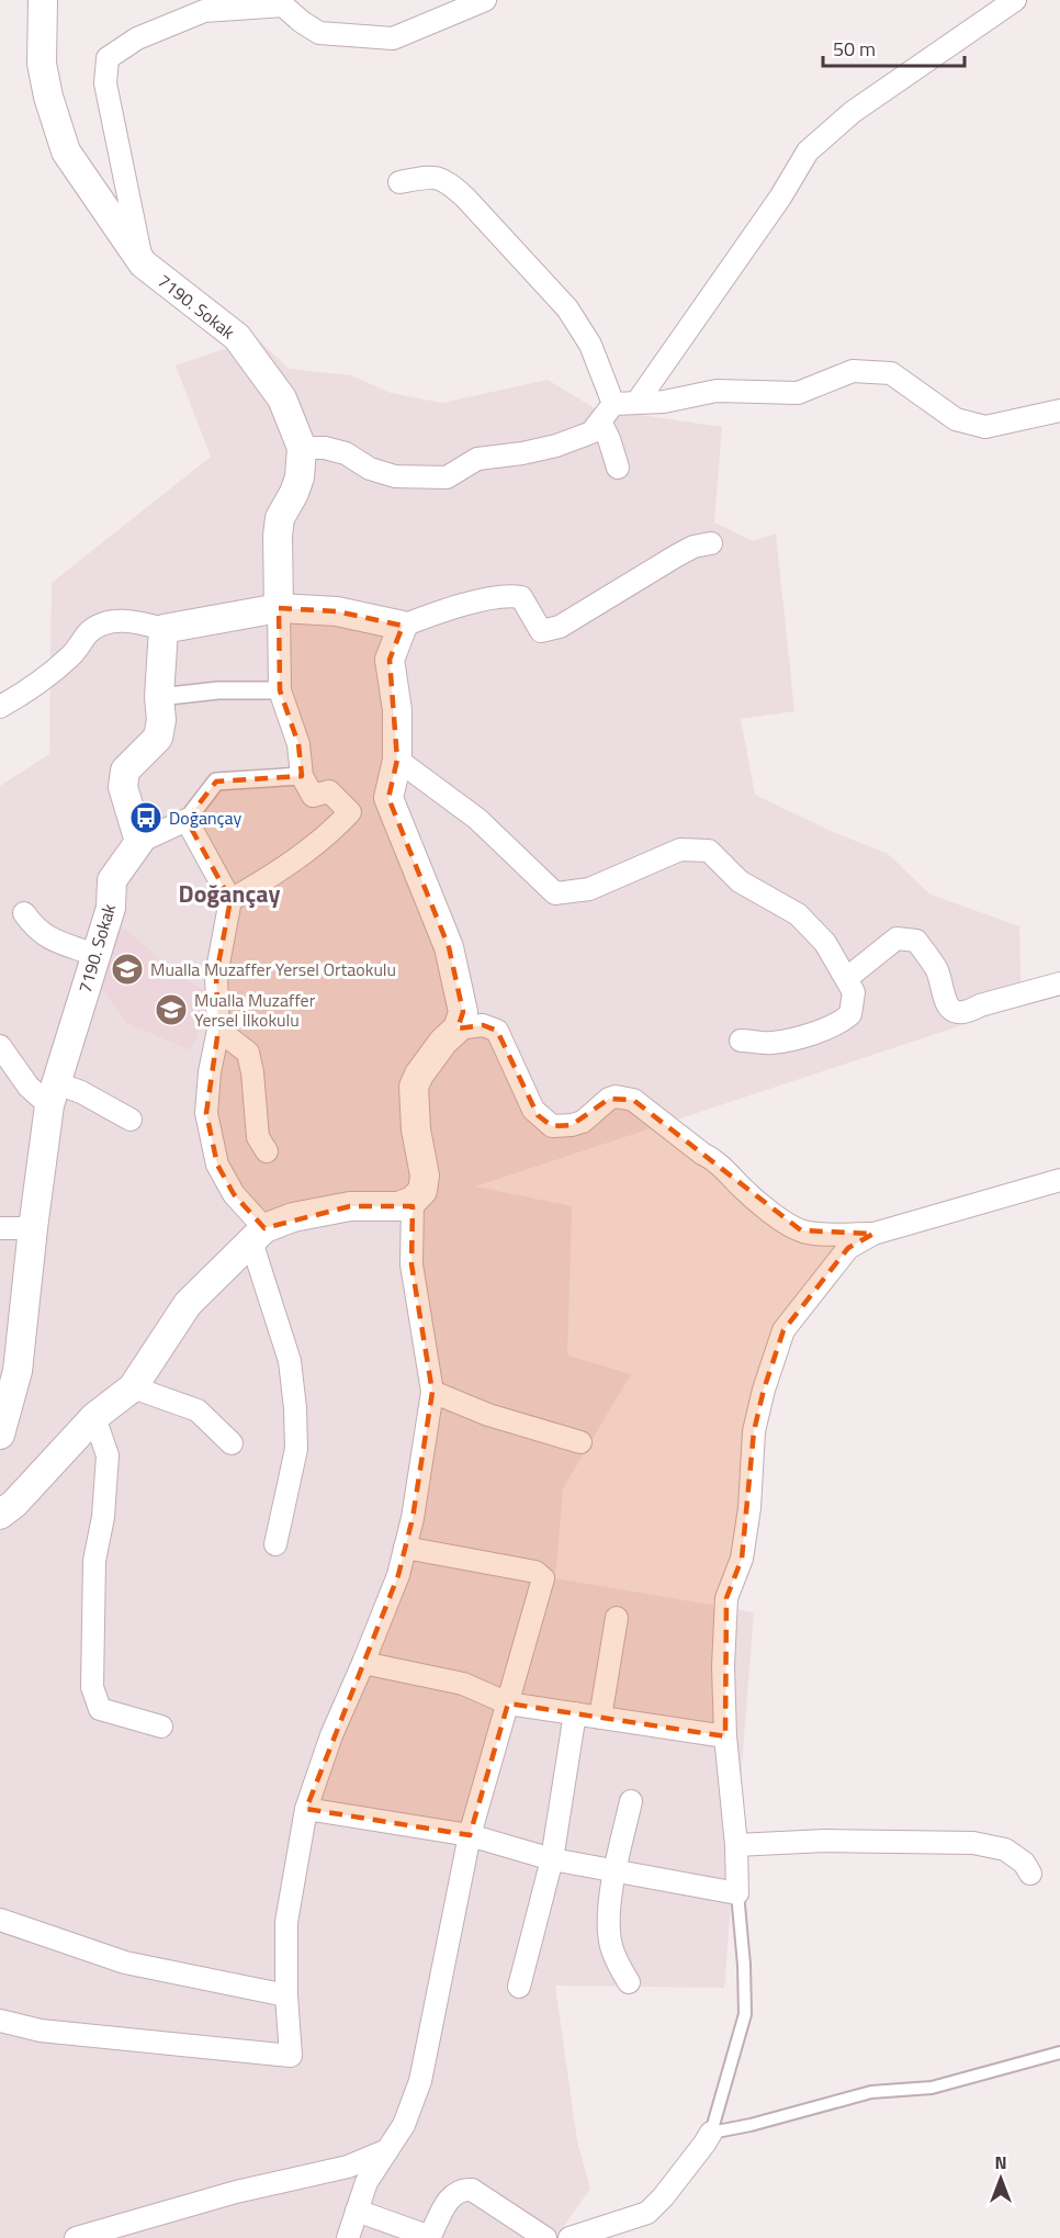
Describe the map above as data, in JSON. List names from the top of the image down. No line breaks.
{"streets":{"street":["7190. Sokak"]},"districts":["Doğançay"],"places":{"bus stop":["Doğançay"],"school or university":["Mualla Muzaffer Yersel Ortaokulu","Mualla Muzaffer Yersel İlkokulu"]},"scale_bar":"50 m","north":"top"}
